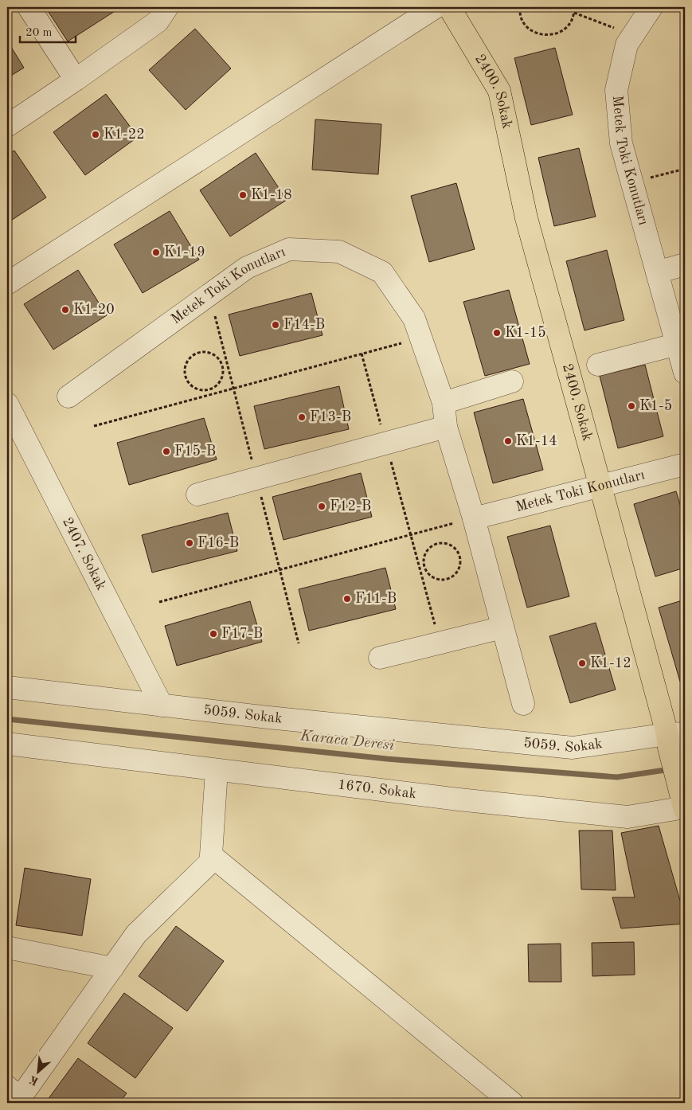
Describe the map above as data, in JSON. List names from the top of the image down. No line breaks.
{"streets":{"main road":["2400. Sokak"],"street":["Metek Toki Konutları","2407. Sokak","5059. Sokak","1670. Sokak"]},"crossings":[["2400. Sokak","Metek Toki Konutları"],["2400. Sokak","5059. Sokak"],["2400. Sokak","1670. Sokak"],["2407. Sokak","5059. Sokak"]],"water":["Karaca Deresi"],"places":["K1-22","K1-18","K1-19","K1-20","F14-B","K1-15","K1-5","F13-B","K1-14","F15-B","F12-B","F16-B","F11-B","F17-B","K1-12"],"scale_bar":"20 m","north":"bottom left"}
